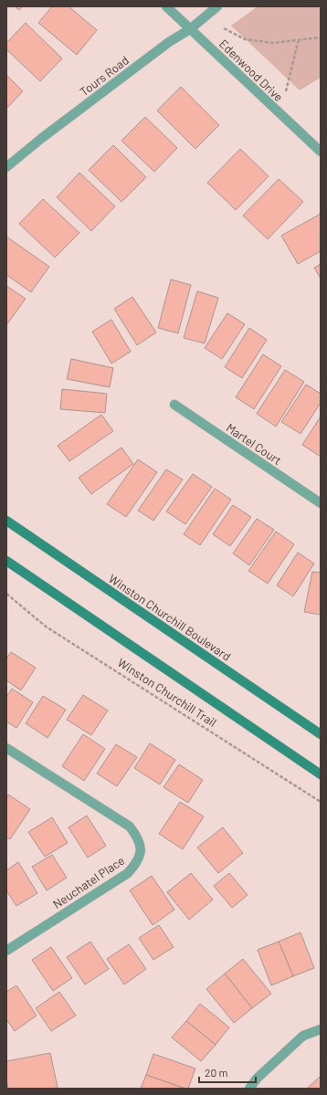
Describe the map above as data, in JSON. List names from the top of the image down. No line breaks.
{"streets":{"main road":["Winston Churchill Boulevard"],"street":["Edenwood Drive","Tours Road","Martel Court","Neuchatel Place"],"path":["Winston Churchill Trail"]},"crossings":[["Edenwood Drive","Tours Road"]],"scale_bar":"20 m"}
